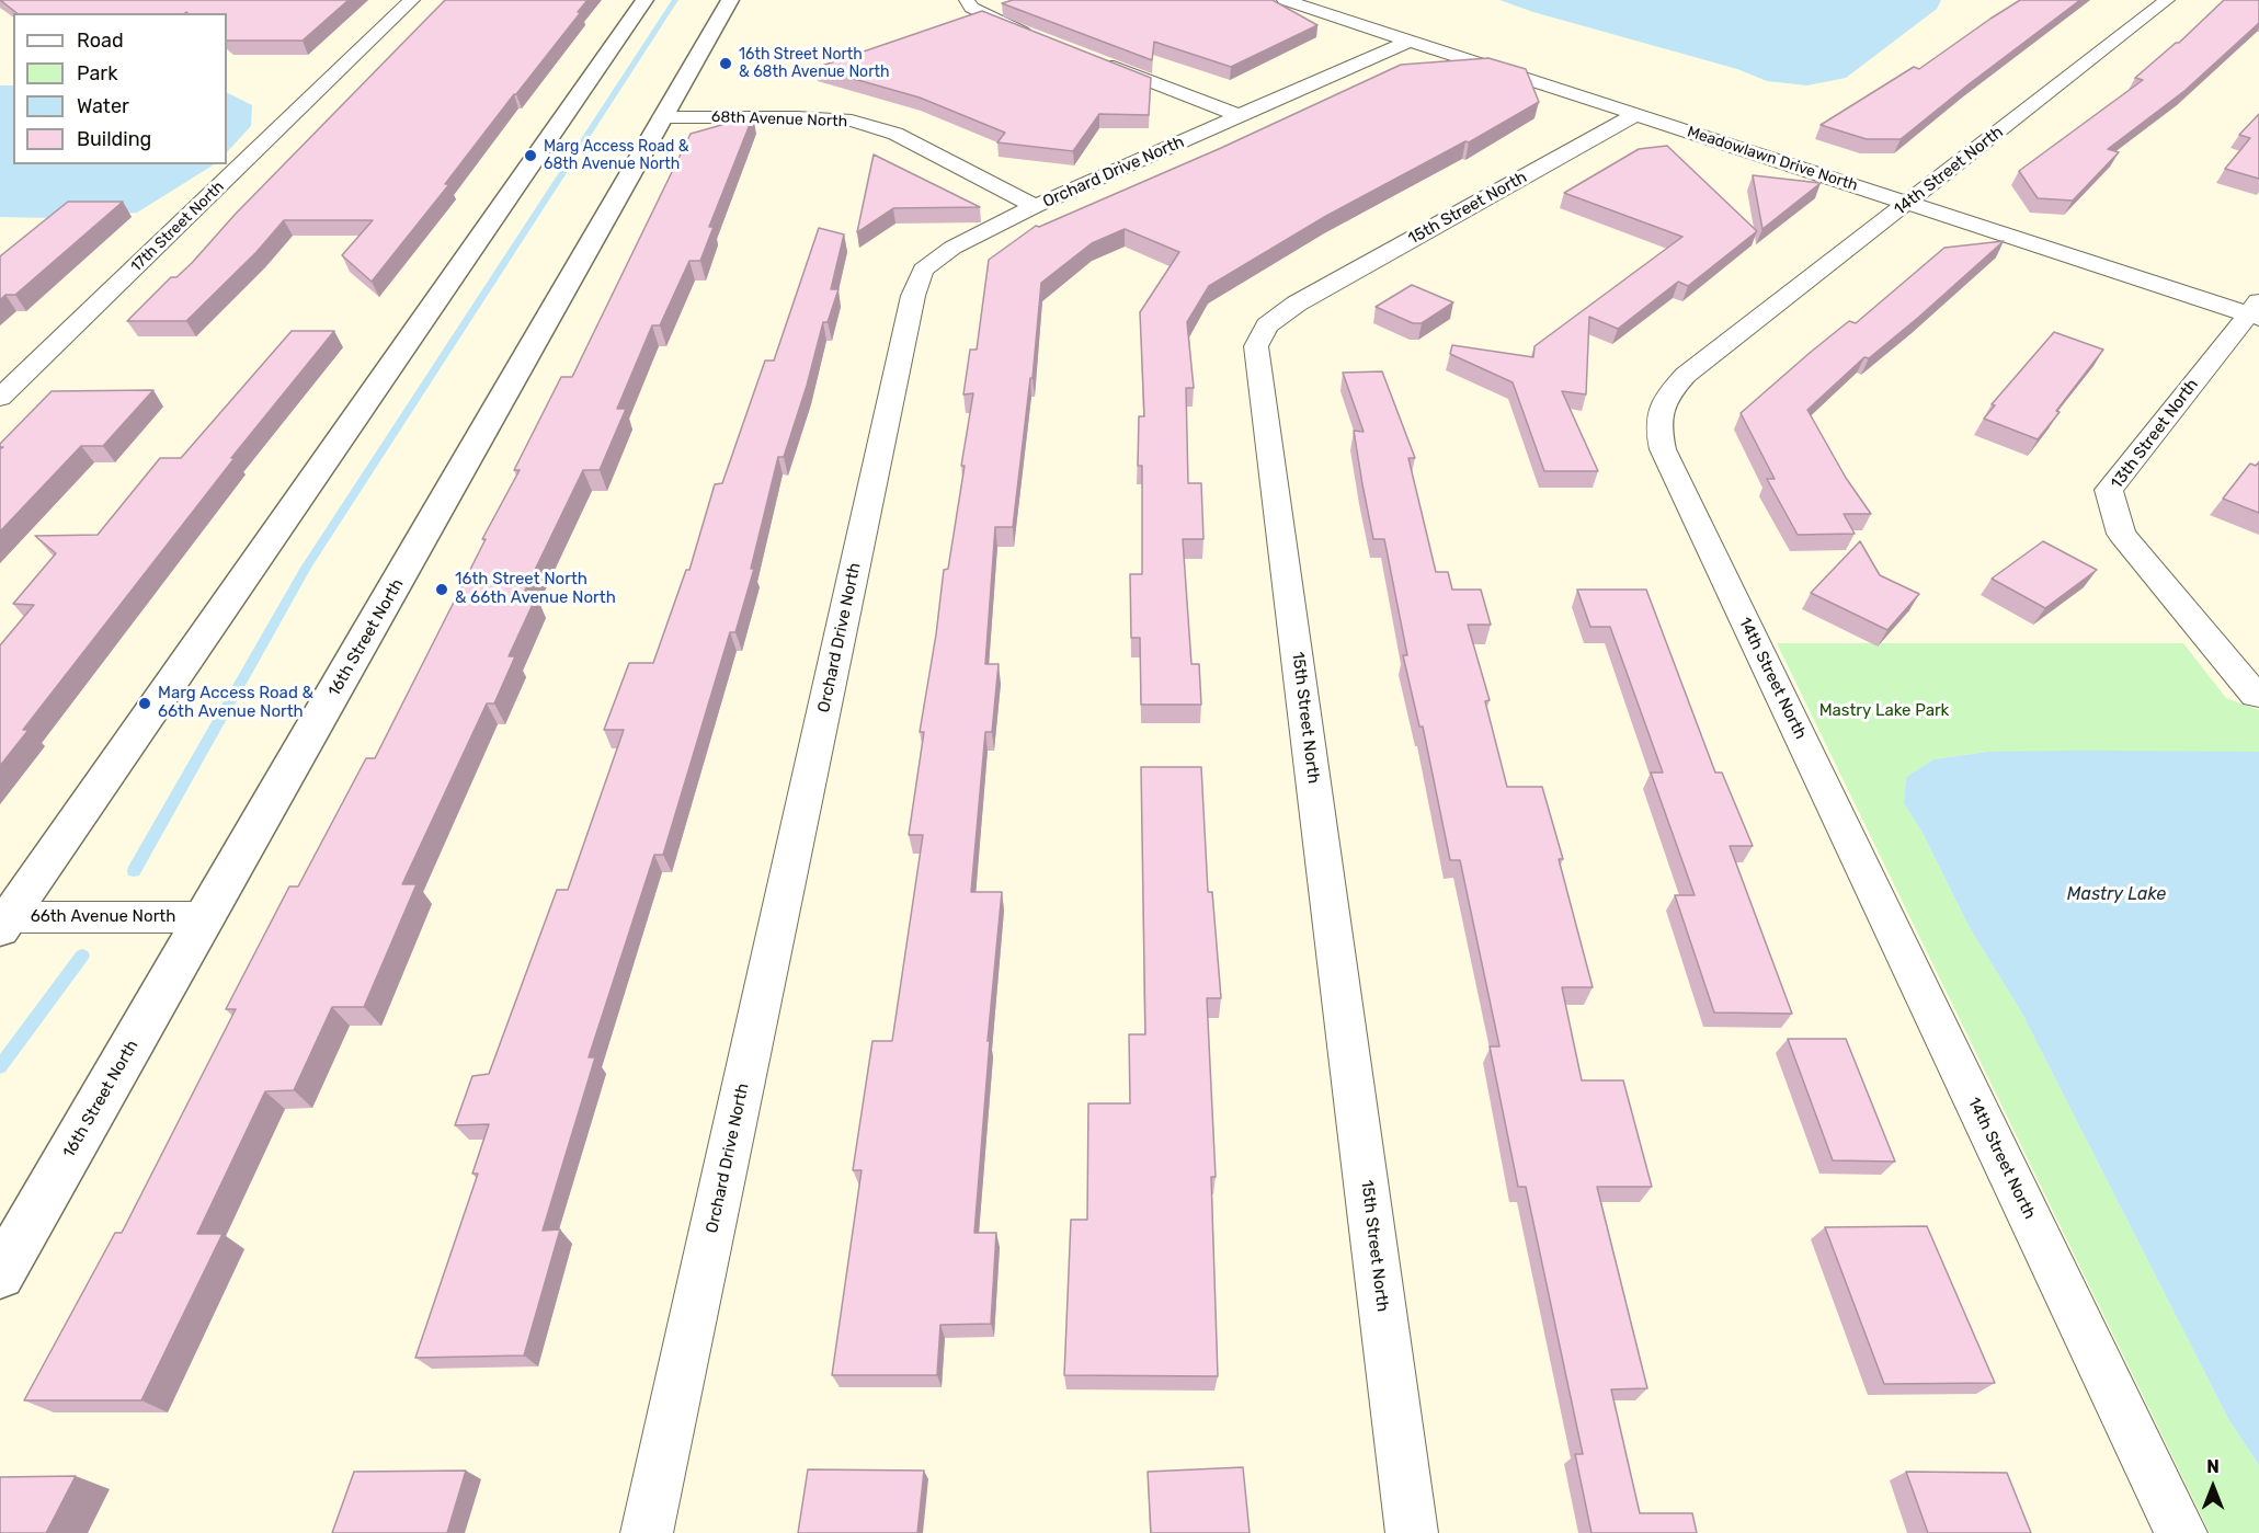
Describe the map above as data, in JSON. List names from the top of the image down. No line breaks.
{"streets":{"street":["68th Avenue North","Meadowlawn Drive North","14th Street North","Orchard Drive North","15th Street North","17th Street North","13th Street North","16th Street North","66th Avenue North"]},"crossings":[["68th Avenue North","Orchard Drive North"],["68th Avenue North","16th Street North"],["Meadowlawn Drive North","14th Street North"],["Meadowlawn Drive North","Orchard Drive North"],["Meadowlawn Drive North","15th Street North"],["Meadowlawn Drive North","13th Street North"],["16th Street North","66th Avenue North"]],"water":["Mastry Lake"],"parks":["Mastry Lake Park"],"places":["16th Street North & 68th Avenue North","Marg Access Road & 68th Avenue North","16th Street North & 66th Avenue North","Marg Access Road & 66th Avenue North"],"legend":["Road","Park","Water","Building"],"north":"top"}
